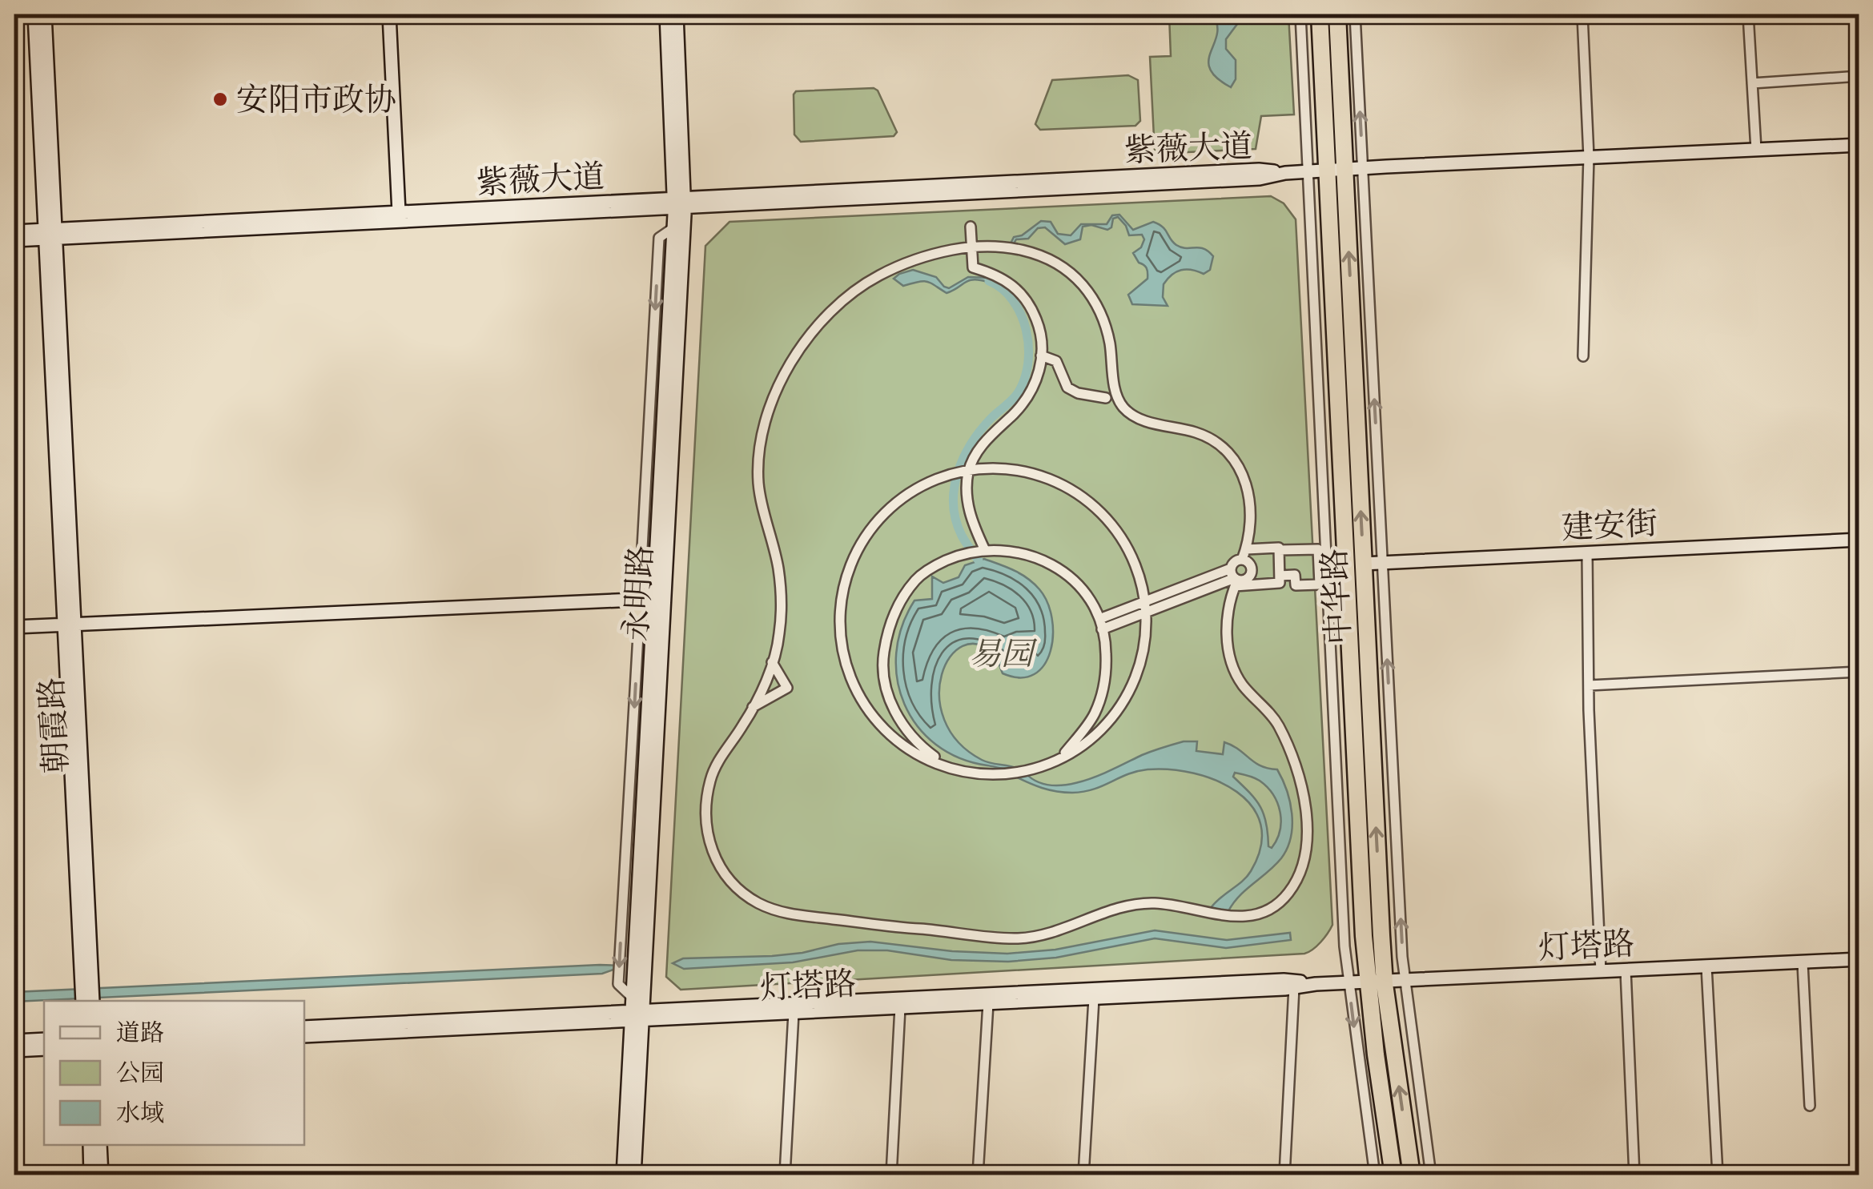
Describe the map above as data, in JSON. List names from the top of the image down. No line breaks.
{"streets":{"highway":["中华路"],"street":["紫薇大道","建安街","永明路","朝霞路","灯塔路"]},"crossings":[["紫薇大道","永明路"],["紫薇大道","中华路"],["紫薇大道","朝霞路"],["建安街","中华路"],["永明路","灯塔路"],["中华路","灯塔路"]],"parks":["易园"],"places":["安阳市政协"],"legend":["道路","公园","水域"]}
